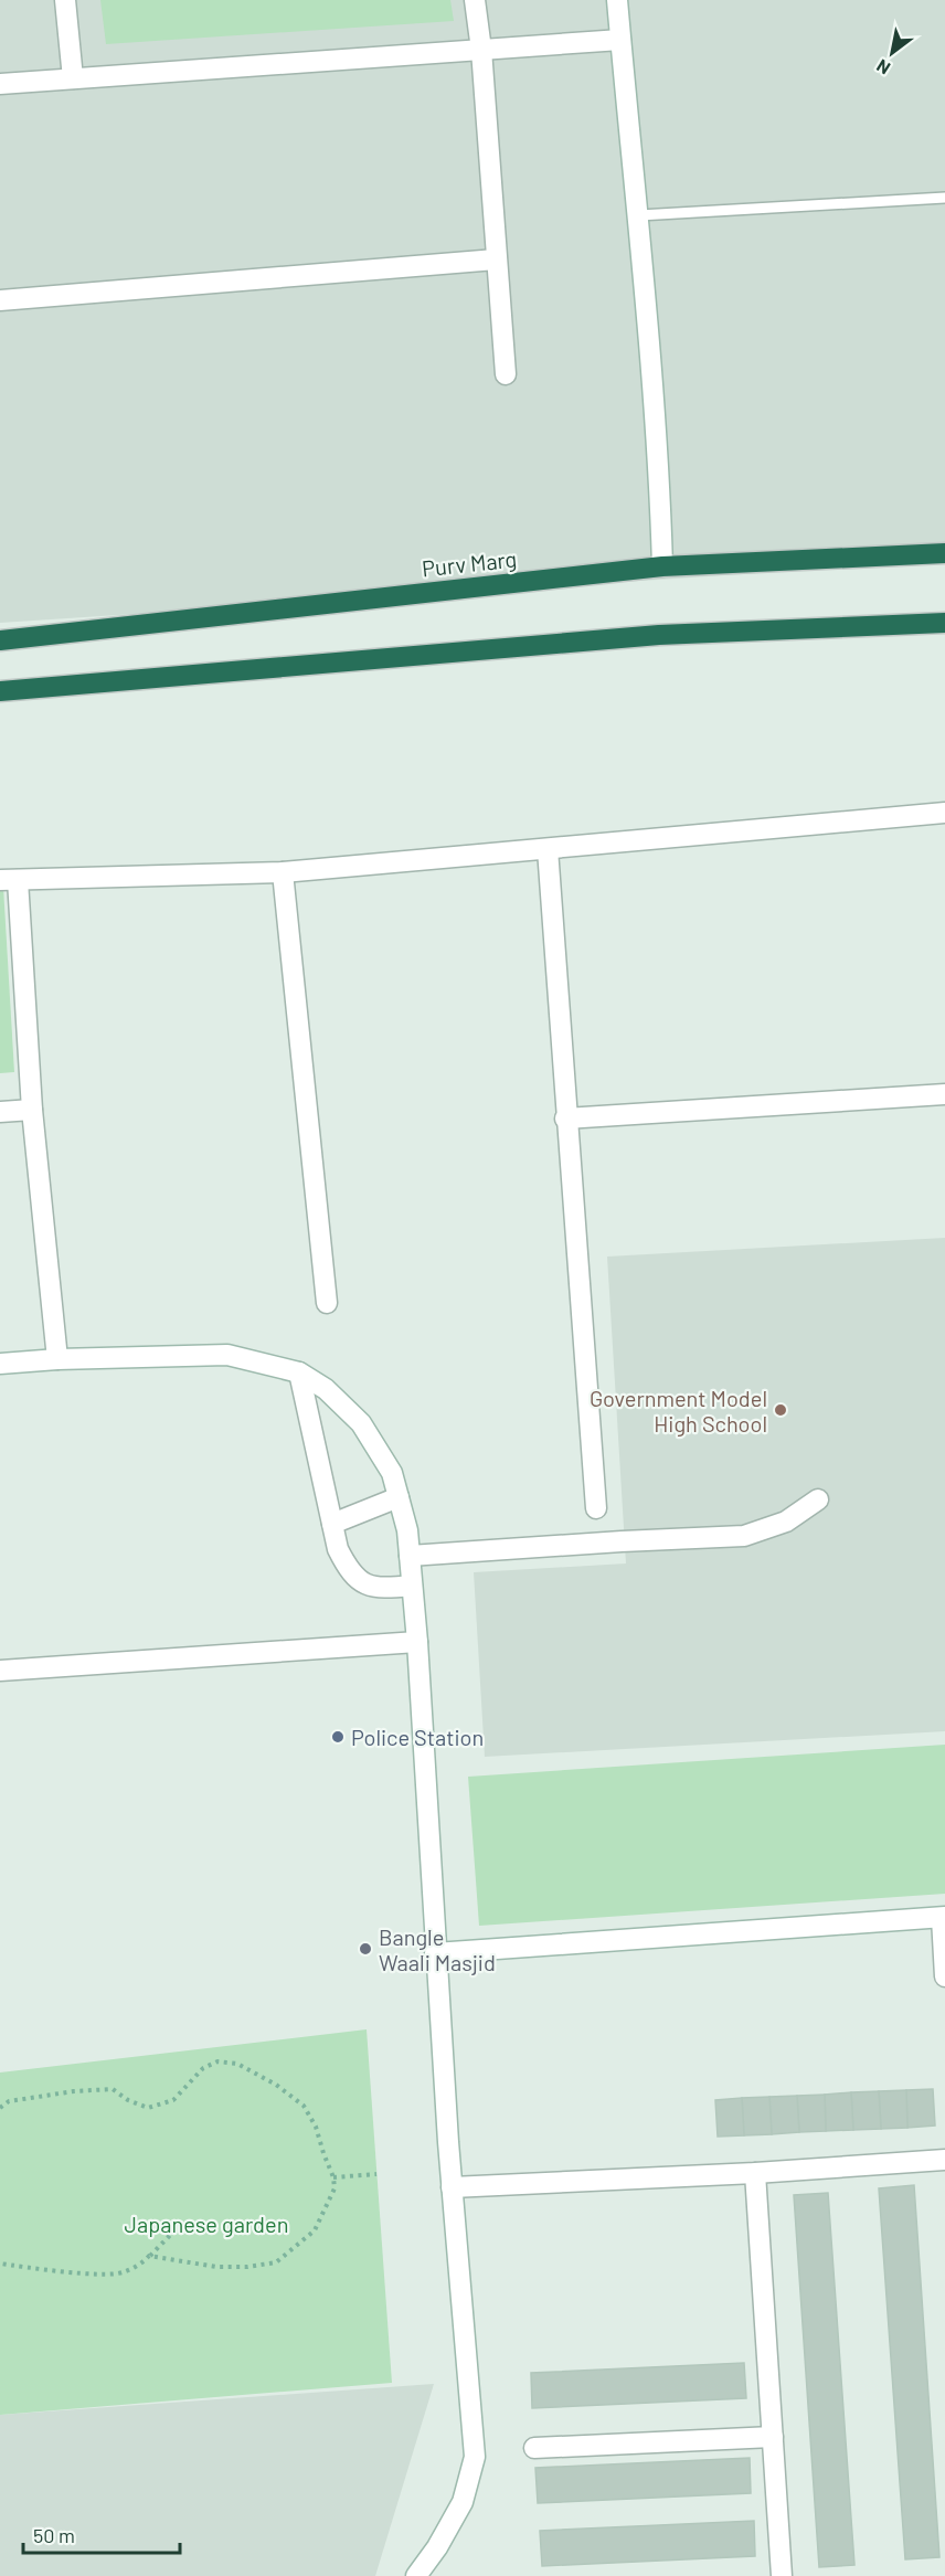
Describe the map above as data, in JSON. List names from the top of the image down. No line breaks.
{"streets":{"highway":["Purv Marg"]},"parks":["Japanese garden"],"places":["Government Model High School","Police Station","Bangle Waali Masjid"],"scale_bar":"50 m","north":"bottom left"}
